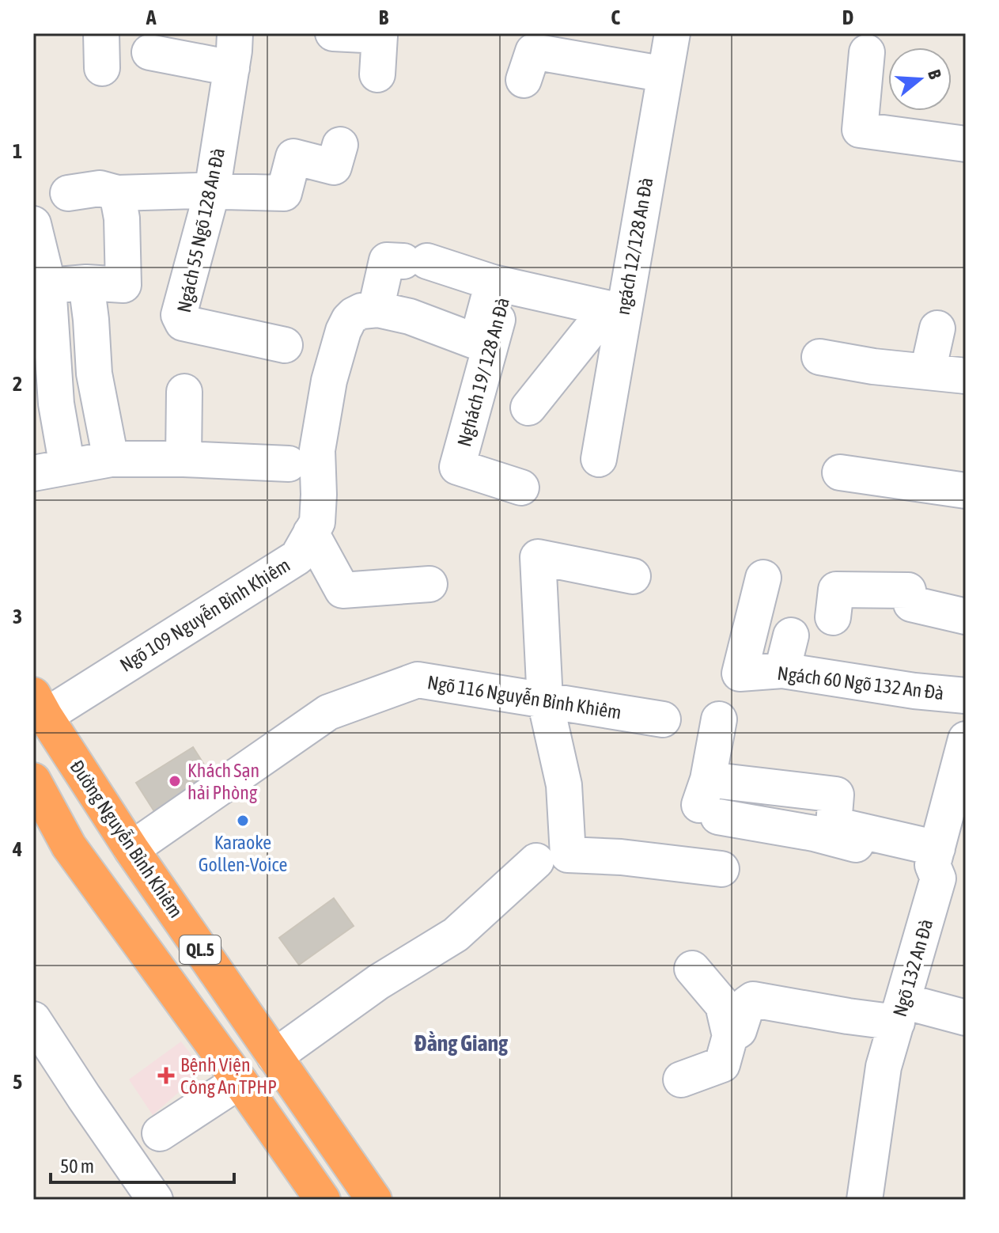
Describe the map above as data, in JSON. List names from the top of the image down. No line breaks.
{"streets":{"highway":["Đường Nguyễn Bỉnh Khiêm","QL.5"],"street":["Ngách 55 Ngõ 128 An Đà","ngách 12/128 An Đà","Nghách 19/ 128 An Đà","Ngõ 109 Nguyễn Bỉnh Khiêm","Ngách 60 Ngõ 132 An Đà","Ngõ 116 Nguyễn Bỉnh Khiêm","Ngõ 132 An Đà"]},"crossings":[["Ngõ 109 Nguyễn Bỉnh Khiêm","Đường Nguyễn Bỉnh Khiêm"],["Ngõ 116 Nguyễn Bỉnh Khiêm","Đường Nguyễn Bỉnh Khiêm"]],"districts":["Đằng Giang"],"places":{"other":["Khách Sạn hải Phòng","Karaoke Gollen-Voice"],"health":["Bệnh Viện Công An TPHP"]},"scale_bar":"50 m","north":"right","grid":{"columns":["A","B","C","D"],"rows":["1","2","3","4","5"]}}
